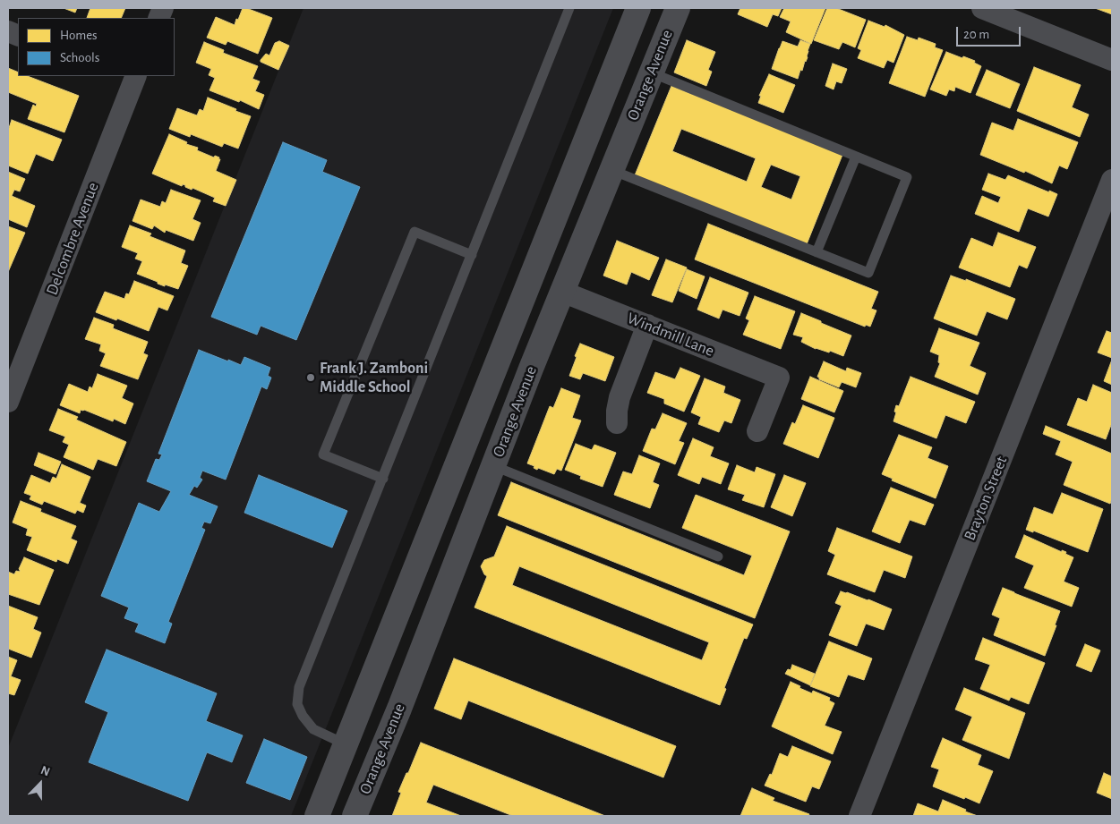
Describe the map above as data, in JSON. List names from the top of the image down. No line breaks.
{"streets":{"street":["Orange Avenue","Delcombre Avenue","Windmill Lane","Brayton Street"]},"crossings":[["Orange Avenue","Windmill Lane"]],"places":["Frank J. Zamboni Middle School"],"legend":["Homes","Schools"],"scale_bar":"20 m","north":"top"}
